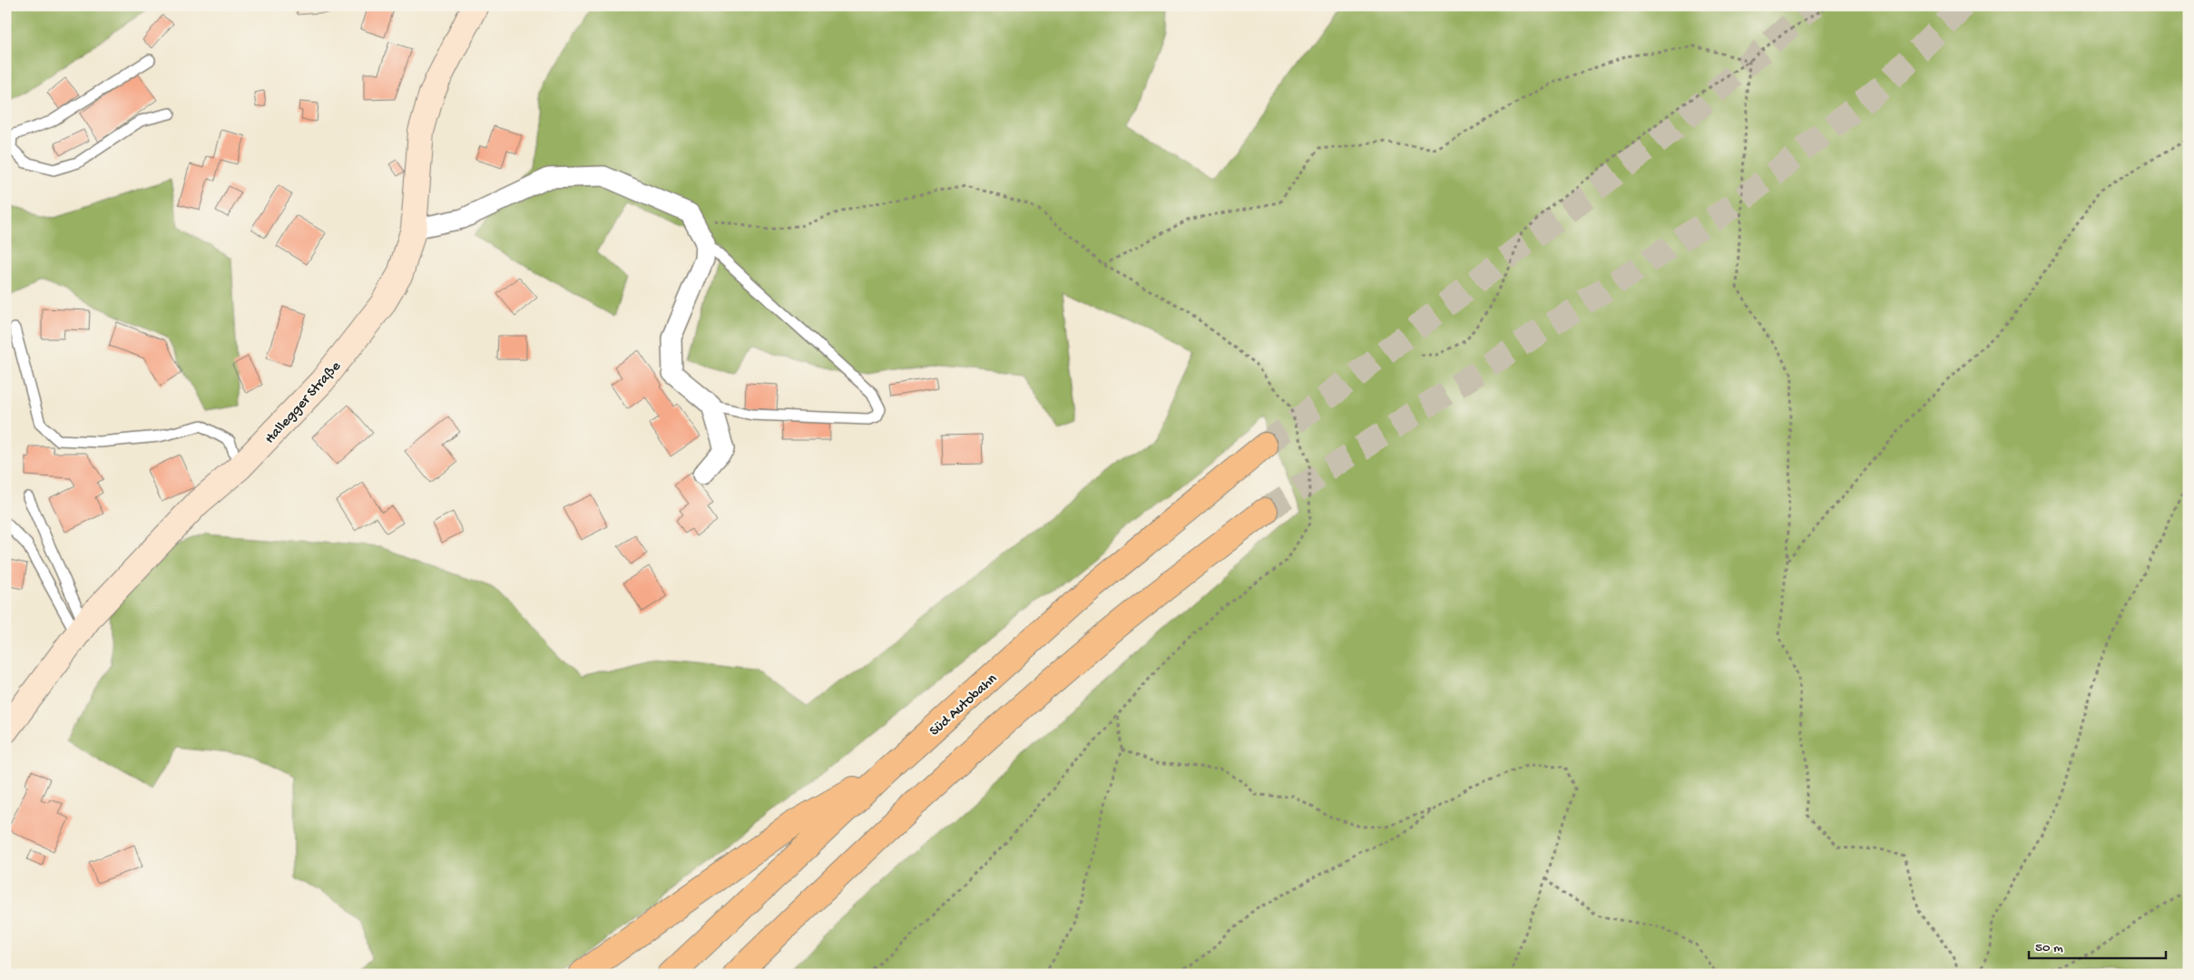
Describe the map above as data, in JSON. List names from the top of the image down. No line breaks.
{"streets":{"highway":["Süd Autobahn"],"main road":["Hallegger Straße"]},"scale_bar":"50 m"}
